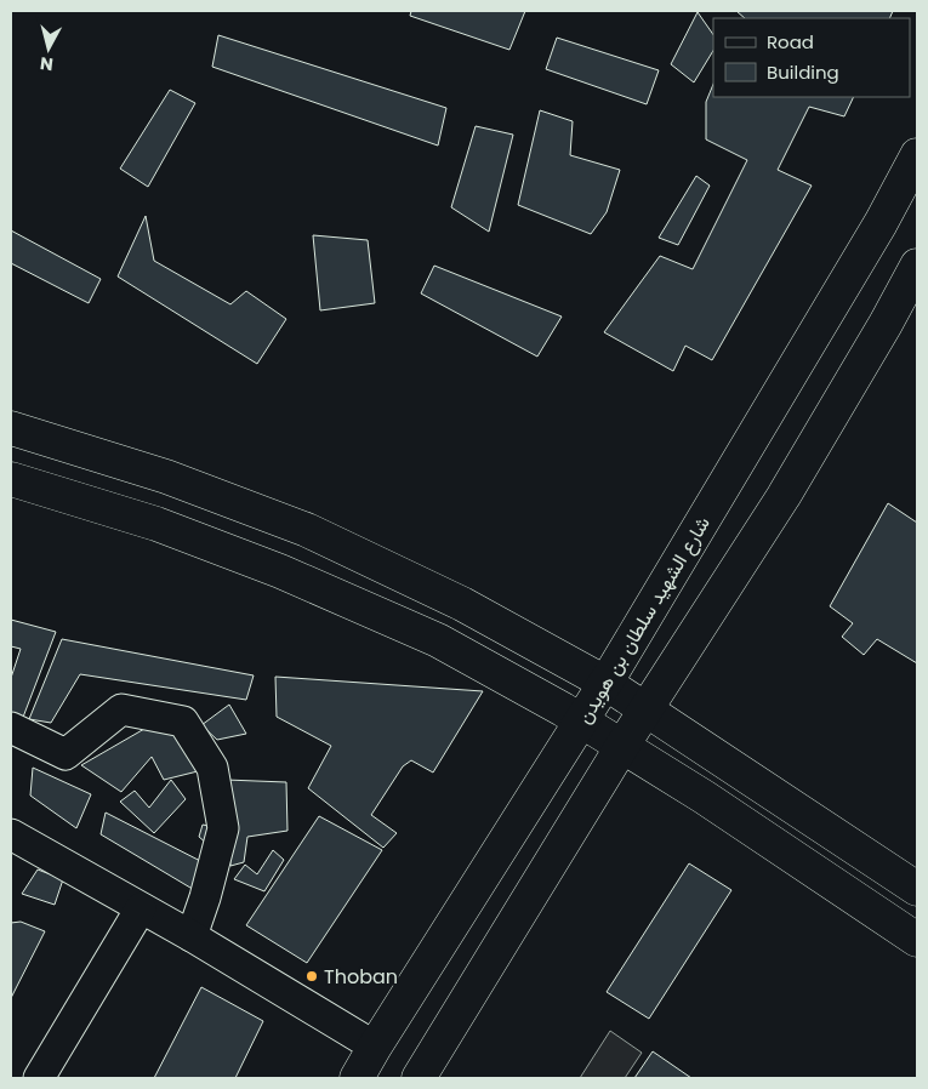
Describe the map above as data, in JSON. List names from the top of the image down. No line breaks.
{"streets":{"main road":["شارع الشهيد سلطان بن هويدن"]},"places":["Thoban"],"legend":["Road","Building"],"north":"bottom"}
